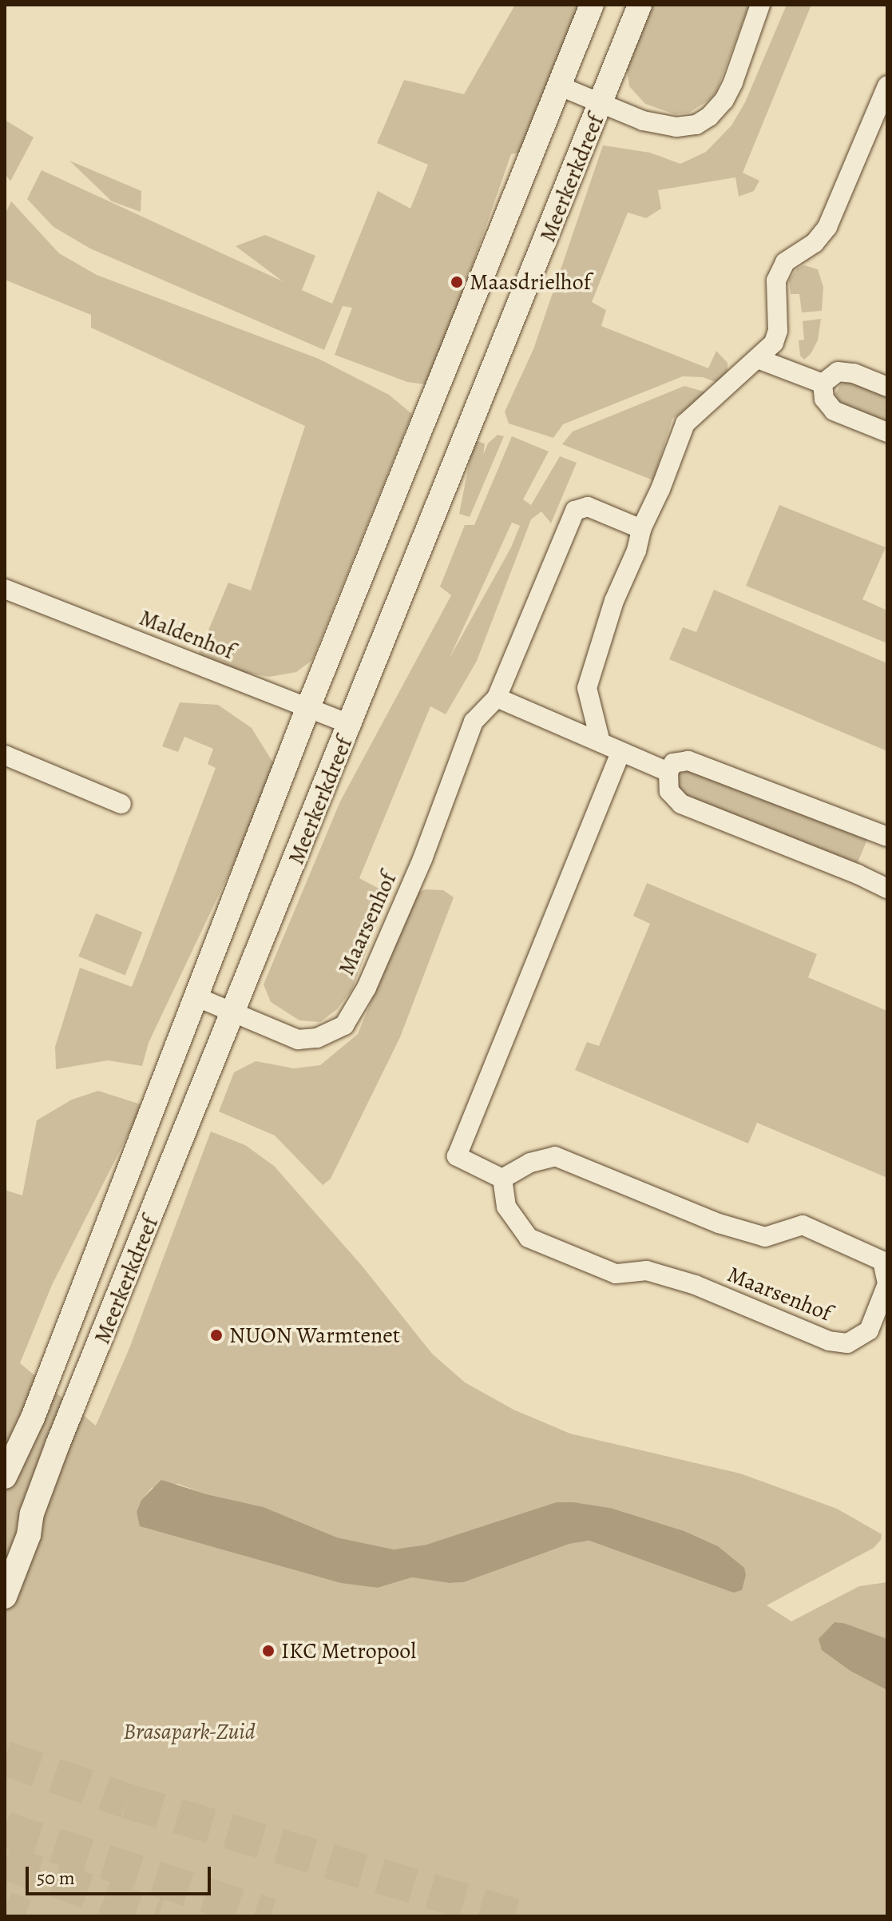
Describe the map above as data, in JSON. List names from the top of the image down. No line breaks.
{"streets":{"street":["Meerkerkdreef","Maldenhof","Maarsenhof"]},"crossings":[["Meerkerkdreef","Maldenhof"],["Meerkerkdreef","Maarsenhof"]],"parks":["Brasapark-Zuid"],"places":["Maasdrielhof","NUON Warmtenet","IKC Metropool"],"scale_bar":"50 m"}
